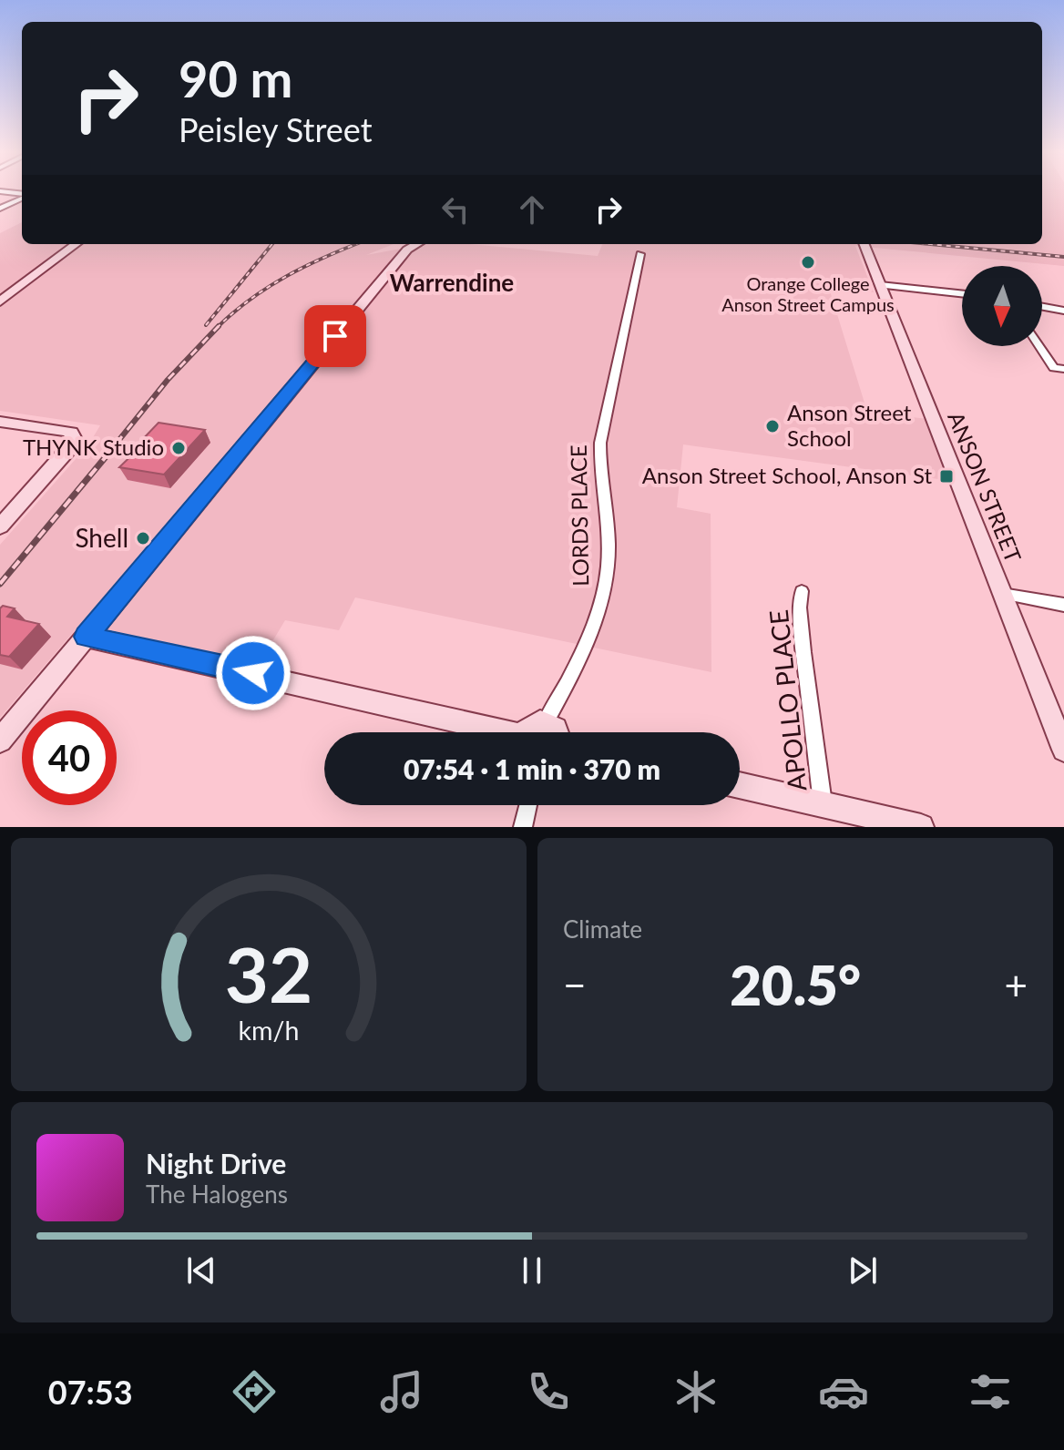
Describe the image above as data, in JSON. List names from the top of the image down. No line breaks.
{"streets":{"street":["ANSON STREET","LORDS PLACE","APOLLO PLACE"]},"districts":["Warrendine"],"places":{"other":["Orange College Anson Street Campus","Anson Street School","THYNK Studio","Shell"],"transit":["Anson Street School, Anson St"]},"north":"bottom","page":{"turn":["90 m","Peisley Street"],"limit":"40","trip":"07:54 · 1 min · 370 m","tile":"Climate","heat":["−","20.5°","+"],"song":["Night Drive","The Halogens"],"tabs":"07:53","gauge":["32","km/h"]}}
